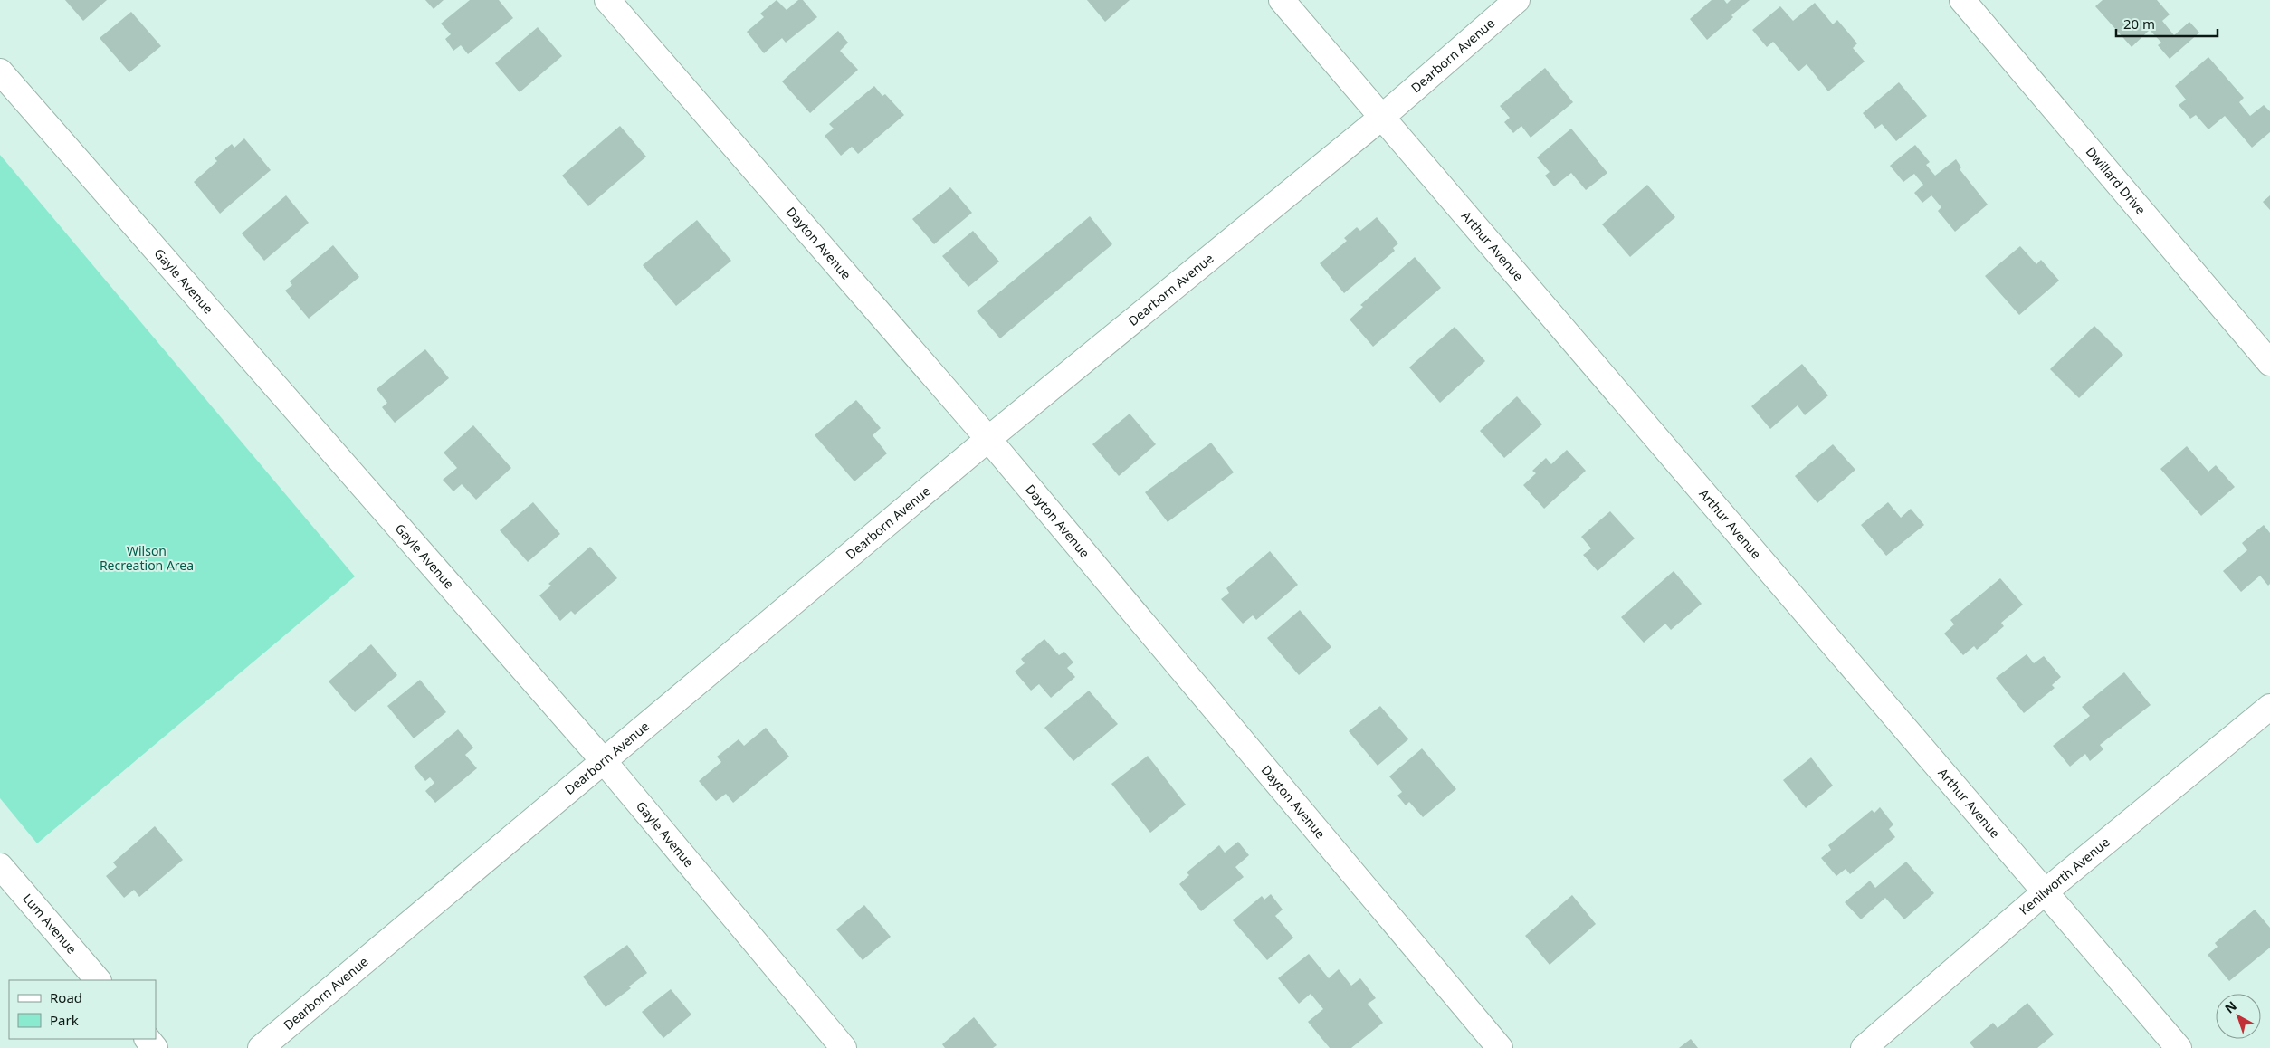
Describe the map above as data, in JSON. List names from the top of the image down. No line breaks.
{"streets":{"street":["Dearborn Avenue","Dwillard Drive","Dayton Avenue","Arthur Avenue","Gayle Avenue","Kenilworth Avenue","Lum Avenue"]},"crossings":[["Dearborn Avenue","Dayton Avenue"],["Dearborn Avenue","Arthur Avenue"],["Dearborn Avenue","Gayle Avenue"],["Arthur Avenue","Kenilworth Avenue"]],"parks":["Wilson Recreation Area"],"legend":["Road","Park"],"scale_bar":"20 m","north":"top left"}
